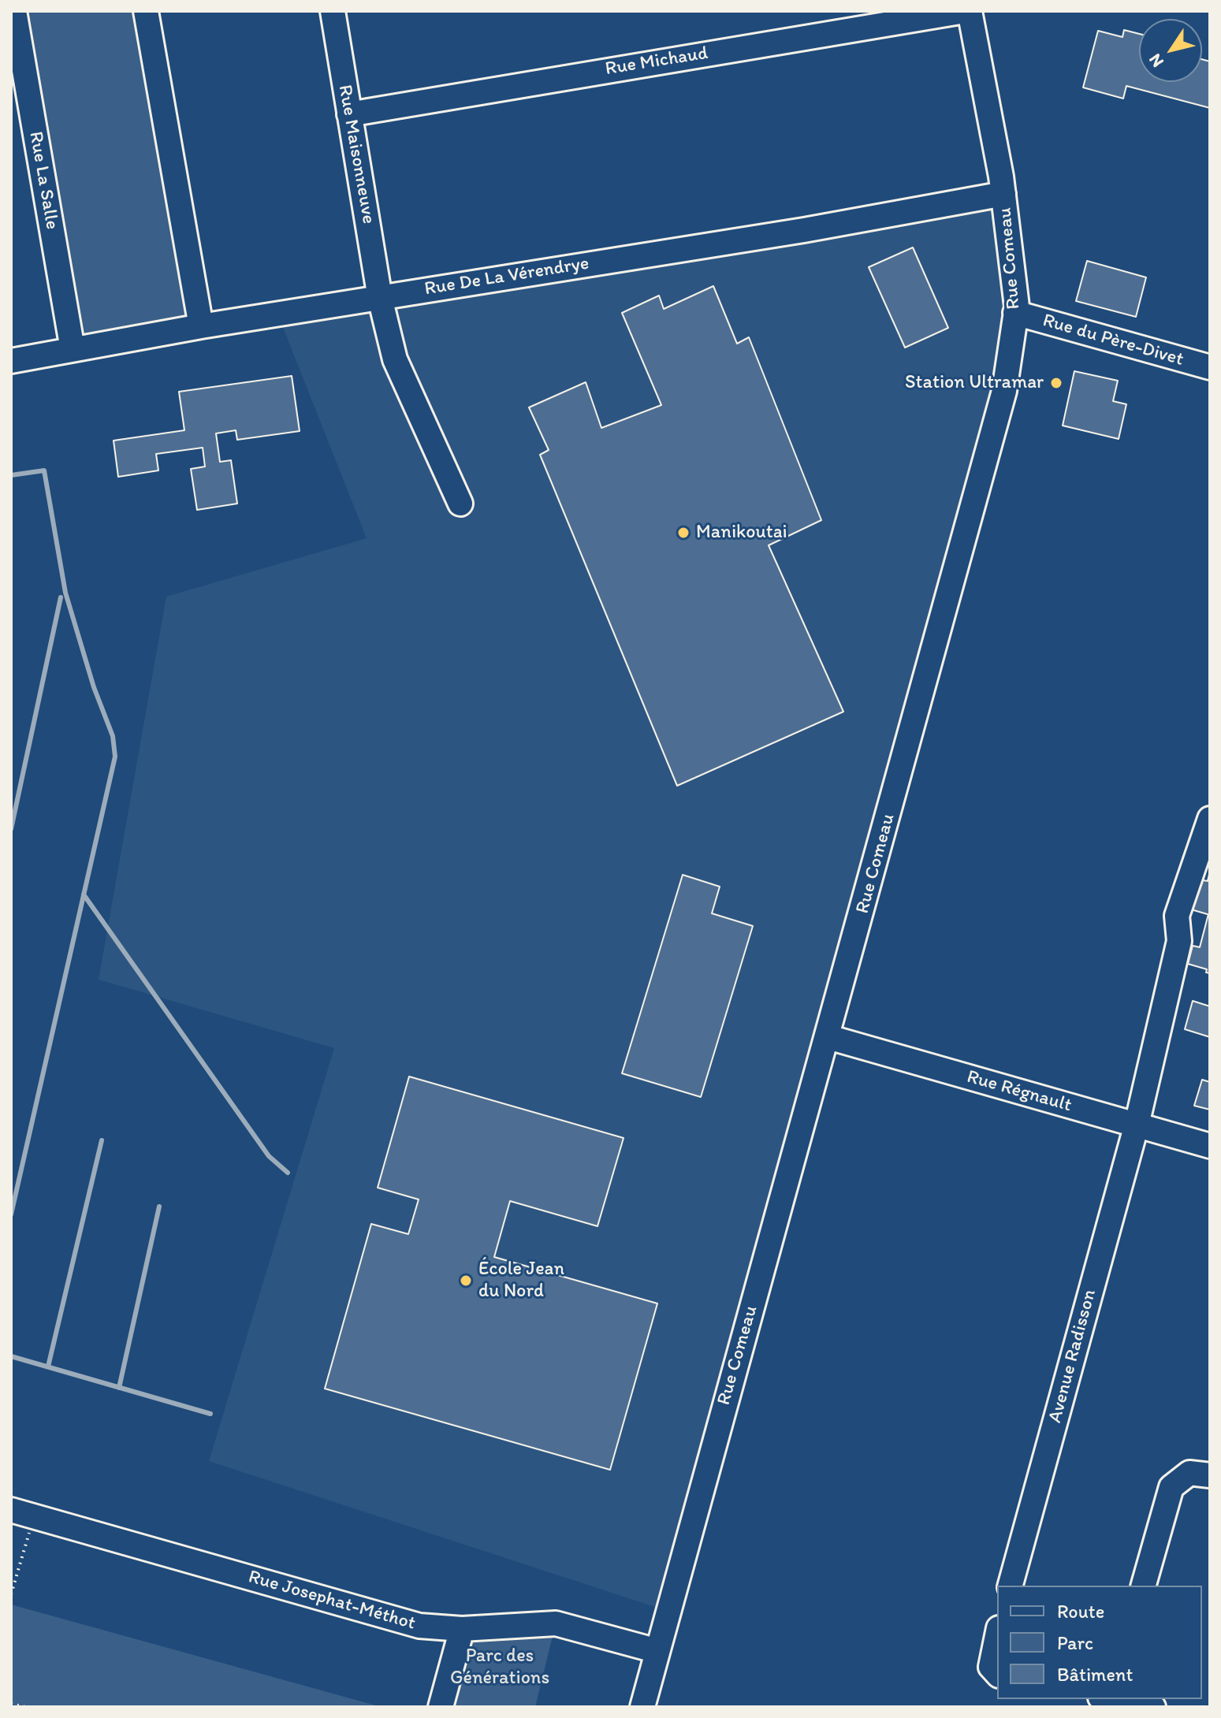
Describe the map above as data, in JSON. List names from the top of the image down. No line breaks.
{"streets":{"street":["Rue Michaud","Rue Maisonneuve","Rue La Salle","Rue Comeau","Rue De La Vérendrye","Rue du Père-Divet","Rue Régnault","Avenue Radisson","Rue Josephat-Méthot"]},"crossings":[["Rue Michaud","Rue Maisonneuve"],["Rue Michaud","Rue Comeau"],["Rue Maisonneuve","Rue De La Vérendrye"],["Rue La Salle","Rue De La Vérendrye"],["Rue Comeau","Rue De La Vérendrye"],["Rue Comeau","Rue du Père-Divet"],["Rue Comeau","Rue Régnault"],["Rue Comeau","Rue Josephat-Méthot"],["Rue Régnault","Avenue Radisson"]],"parks":["Parc des Générations"],"places":["Station Ultramar","Manikoutai","École Jean du Nord"],"legend":["Route","Parc","Bâtiment"],"north":"bottom left"}
